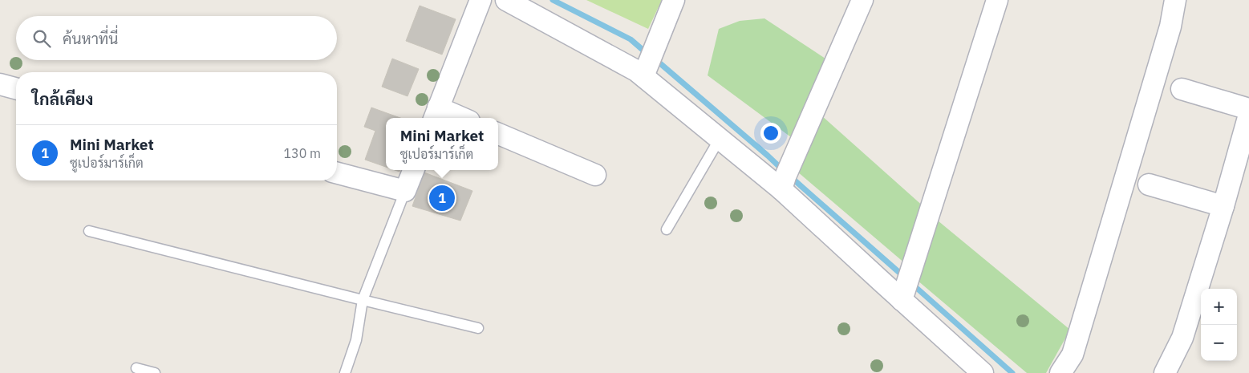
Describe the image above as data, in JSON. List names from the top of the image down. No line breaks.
{"page":{"search":"ค้นหาที่นี่","heading":"ใกล้เคียง","popup":["Mini Market","ซูเปอร์มาร์เก็ต"],"list":[{"mark":"1","name":"Mini Market","note":"ซูเปอร์มาร์เก็ต","value":"130 m"}],"pins":"1","map_buttons":["+","−"]}}
